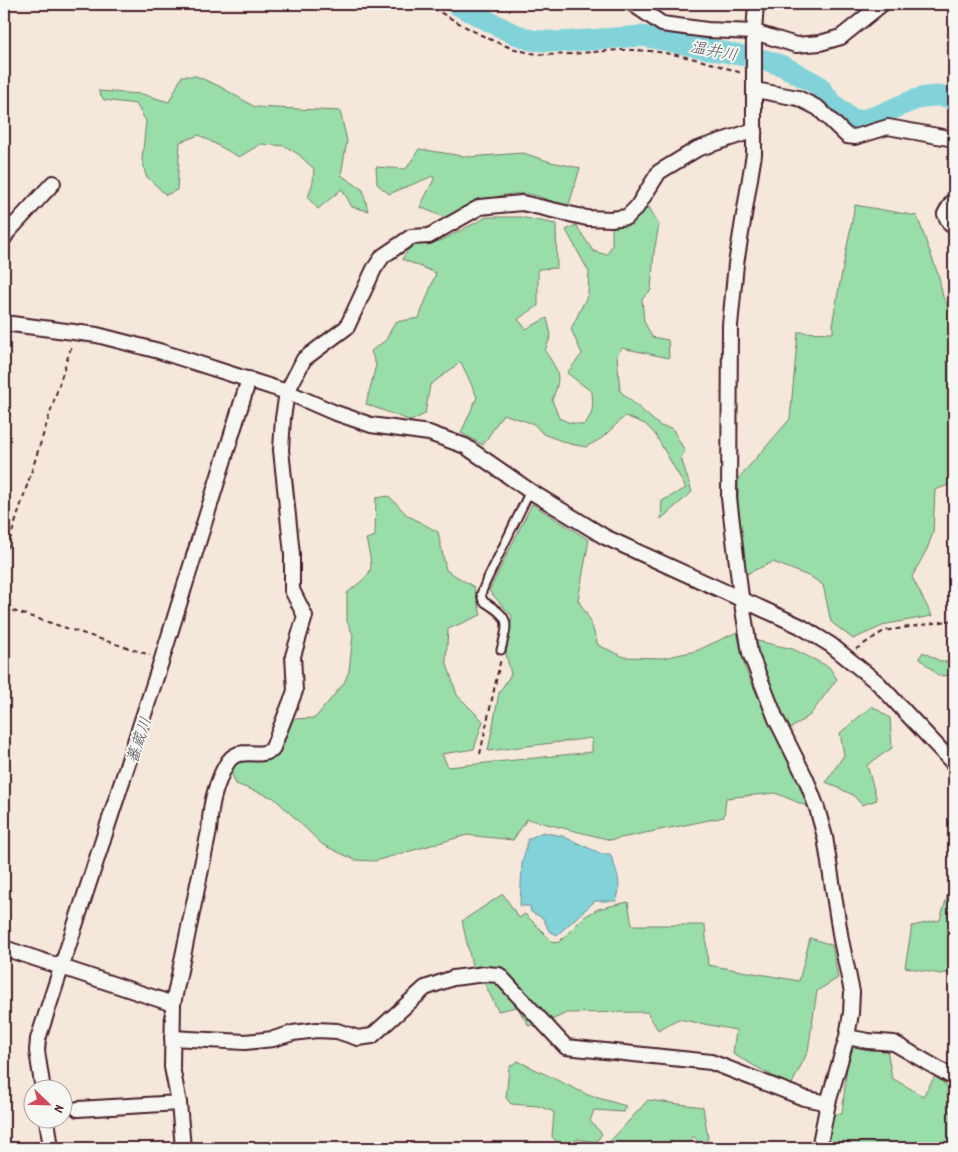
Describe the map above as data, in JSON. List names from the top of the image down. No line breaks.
{"water":["温井川","蕃蔵川"],"north":"bottom right"}
